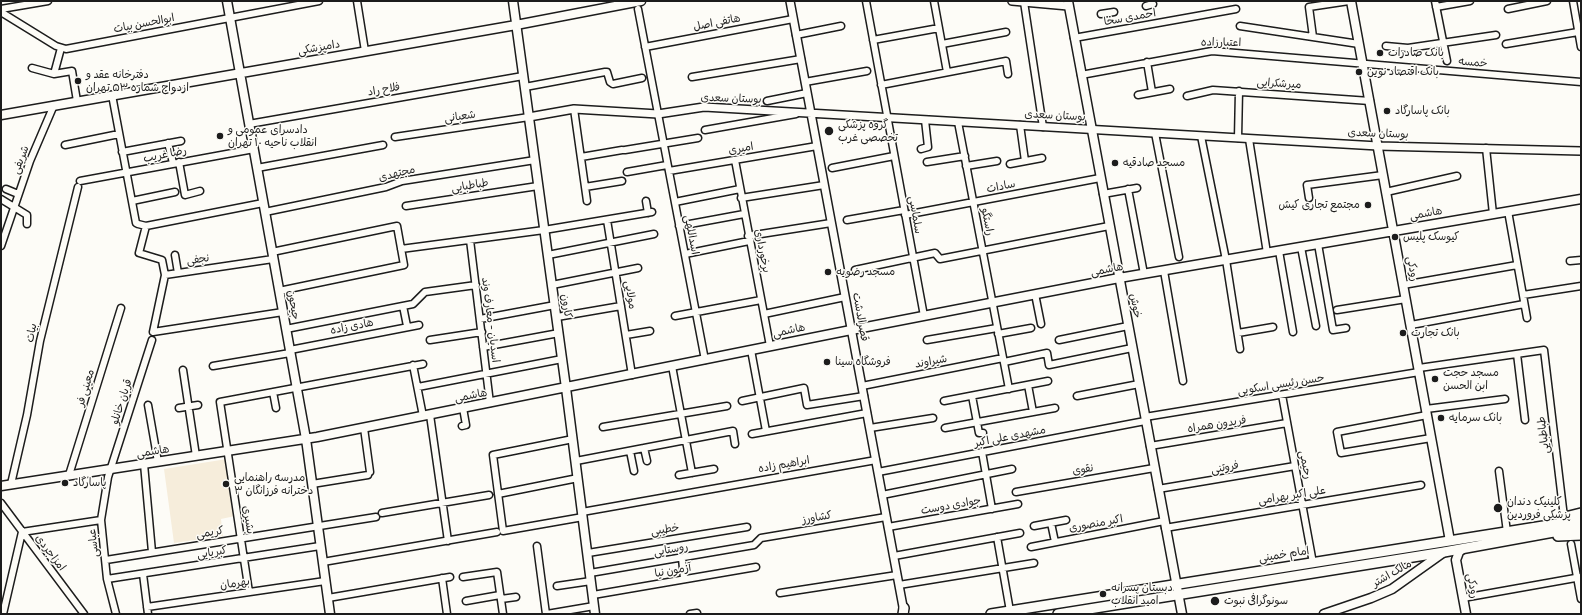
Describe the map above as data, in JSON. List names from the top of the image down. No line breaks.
{"streets":{"main road":["دامپزشکی","هاشمی","رودکی","جیحون","کارون","خوش","امام خمینی","مالک اشتر"],"street":["احمدی سخا","هاتفی اصل","ابوالحسن بیات","اعتبارزاده","خمسه","میرشکرایی","فلاح راد","بوستان سعدی","شعبانی","امیری","رضا غریب","شریفی","مجتهدی","طباطبایی","سادات","سلماسی","راستگو","اسداللهی","برخورداری","نجفی","مولایی","قصرالدشت","اسدیان - معارف وند","هادی زاده","بیات","شیراوند","حسن رئیسی اسکویی","معینی فر","قربان خانلو","فریدون همراه","مشهدی علی اکبر","ابراهیم زاده","رحیمی","فروتنی","نقوی","علی اکبر بهرامی","جوادی دوست","کشاورز","بشیری","اکبر منصوری","خطیبی","کریمی","عباسی","روستایی","امزاجردی","کبریایی","آزمون نیا","بهرمان"]},"crossings":[["احمدی سخا","خوش"],["هاتفی اصل","قصرالدشت"],["ابوالحسن بیات","جیحون"],["اعتبارزاده","خمسه"],["اعتبارزاده","رودکی"],["اعتبارزاده","خوش"],["دامپزشکی","شریفی"],["دامپزشکی","جیحون"],["دامپزشکی","کارون"],["خمسه","رودکی"],["میرشکرایی","رودکی"],["فلاح راد","جیحون"],["فلاح راد","کارون"],["بوستان سعدی","شعبانی"],["بوستان سعدی","سلماسی"],["بوستان سعدی","راستگو"],["بوستان سعدی","اسداللهی"],["بوستان سعدی","رودکی"],["بوستان سعدی","کارون"],["بوستان سعدی","خوش"],["بوستان سعدی","قصرالدشت"],["شعبانی","کارون"],["امیری","اسداللهی"],["امیری","برخورداری"],["امیری","قصرالدشت"],["رضا غریب","جیحون"],["رضا غریب","بیات"],["مجتهدی","جیحون"],["مجتهدی","کارون"],["طباطبایی","کارون"],["طباطبایی","حسن رئیسی اسکویی"],["سادات","سلماسی"],["سادات","راستگو"],["سادات","خوش"],["هاشمی","سلماسی"],["هاشمی","راستگو"],["هاشمی","اسداللهی"],["هاشمی","برخورداری"],["هاشمی","رودکی"],["هاشمی","مولایی"],["هاشمی","جیحون"],["هاشمی","کارون"],["هاشمی","خوش"],["هاشمی","قصرالدشت"],["هاشمی","اسدیان - معارف وند"],["هاشمی","بیات"],["هاشمی","معینی فر"],["هاشمی","قربان خانلو"],["هاشمی","بشیری"],["هاشمی","عباسی"],["راستگو","شیراوند"],["نجفی","جیحون"],["رودکی","حسن رئیسی اسکویی"],["رودکی","امام خمینی"],["جیحون","هادی زاده"],["جیحون","کریمی"],["جیحون","کبریایی"],["جیحون","بهرمان"],["کارون","ابراهیم زاده"],["کارون","خطیبی"],["کارون","روستایی"],["کارون","آزمون نیا"],["خوش","شیراوند"],["خوش","حسن رئیسی اسکویی"],["خوش","فریدون همراه"],["خوش","مشهدی علی اکبر"],["خوش","فروتنی"],["خوش","نقوی"],["خوش","علی اکبر بهرامی"],["خوش","اکبر منصوری"],["خوش","امام خمینی"],["قصرالدشت","شیراوند"],["قصرالدشت","مشهدی علی اکبر"],["قصرالدشت","ابراهیم زاده"],["قصرالدشت","جوادی دوست"],["قصرالدشت","کشاورز"],["حسن رئیسی اسکویی","مشهدی علی اکبر"],["حسن رئیسی اسکویی","رحیمی"],["قربان خانلو","عباسی"],["فریدون همراه","رحیمی"],["رحیمی","فروتنی"],["رحیمی","علی اکبر بهرامی"],["رحیمی","امام خمینی"],["علی اکبر بهرامی","اکبر منصوری"],["کشاورز","روستایی"],["بشیری","کریمی"],["بشیری","کبریایی"],["بشیری","بهرمان"],["کریمی","عباسی"],["عباسی","کبریایی"],["امام خمینی","مالک اشتر"]],"places":["بانک صادرات","بانک اقتصاد نوین","دفترخانه عقد و ازدواج شماره ۵۳ تهران","بانک پاسارگاد","گروه پزشکی تخصصی غرب","دادسرای عمومی و انقلاب ناحیه ۱۰ تهران","مسجد صادقیه","مجتمع تجاری کیش","کیوسک پلیس","مسجد رضویه","بانک تجارت","فروشگاه سینا","مسجد حجت ابن الحسن","بانک سرمایه","پاسارگاد","مدرسه راهنمایی دخترانه فرزانگان ۳","کلینیک دندان پزشکی فروردین","دبستان پسرانه امید انقلاب","سونوگرافی نبوت"]}
